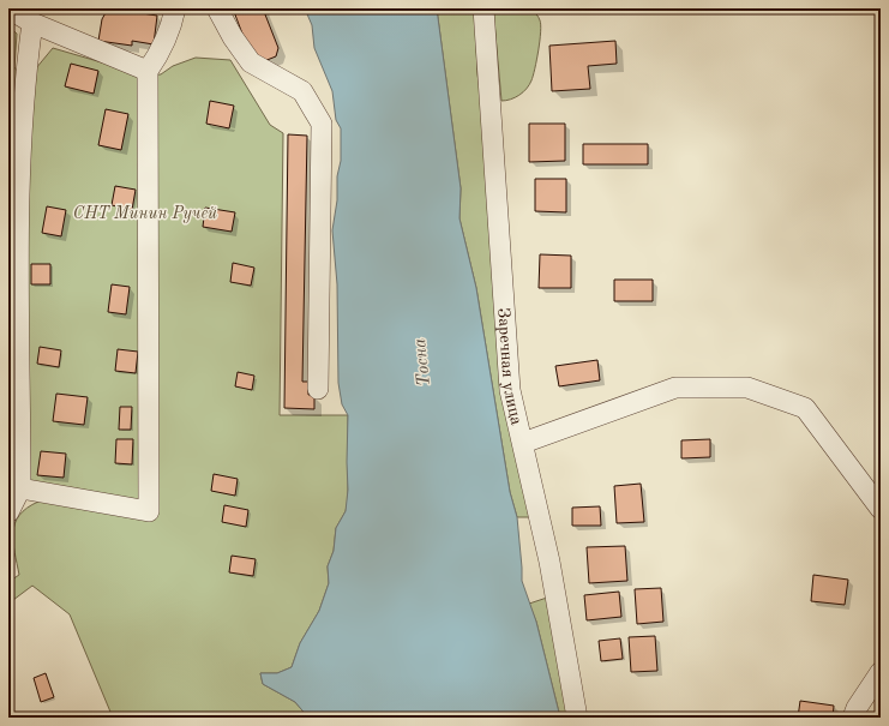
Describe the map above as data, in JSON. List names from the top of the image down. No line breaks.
{"streets":{"street":["Заречная улица"]},"water":["Тосна"],"parks":["СНТ Минин Ручей"]}
